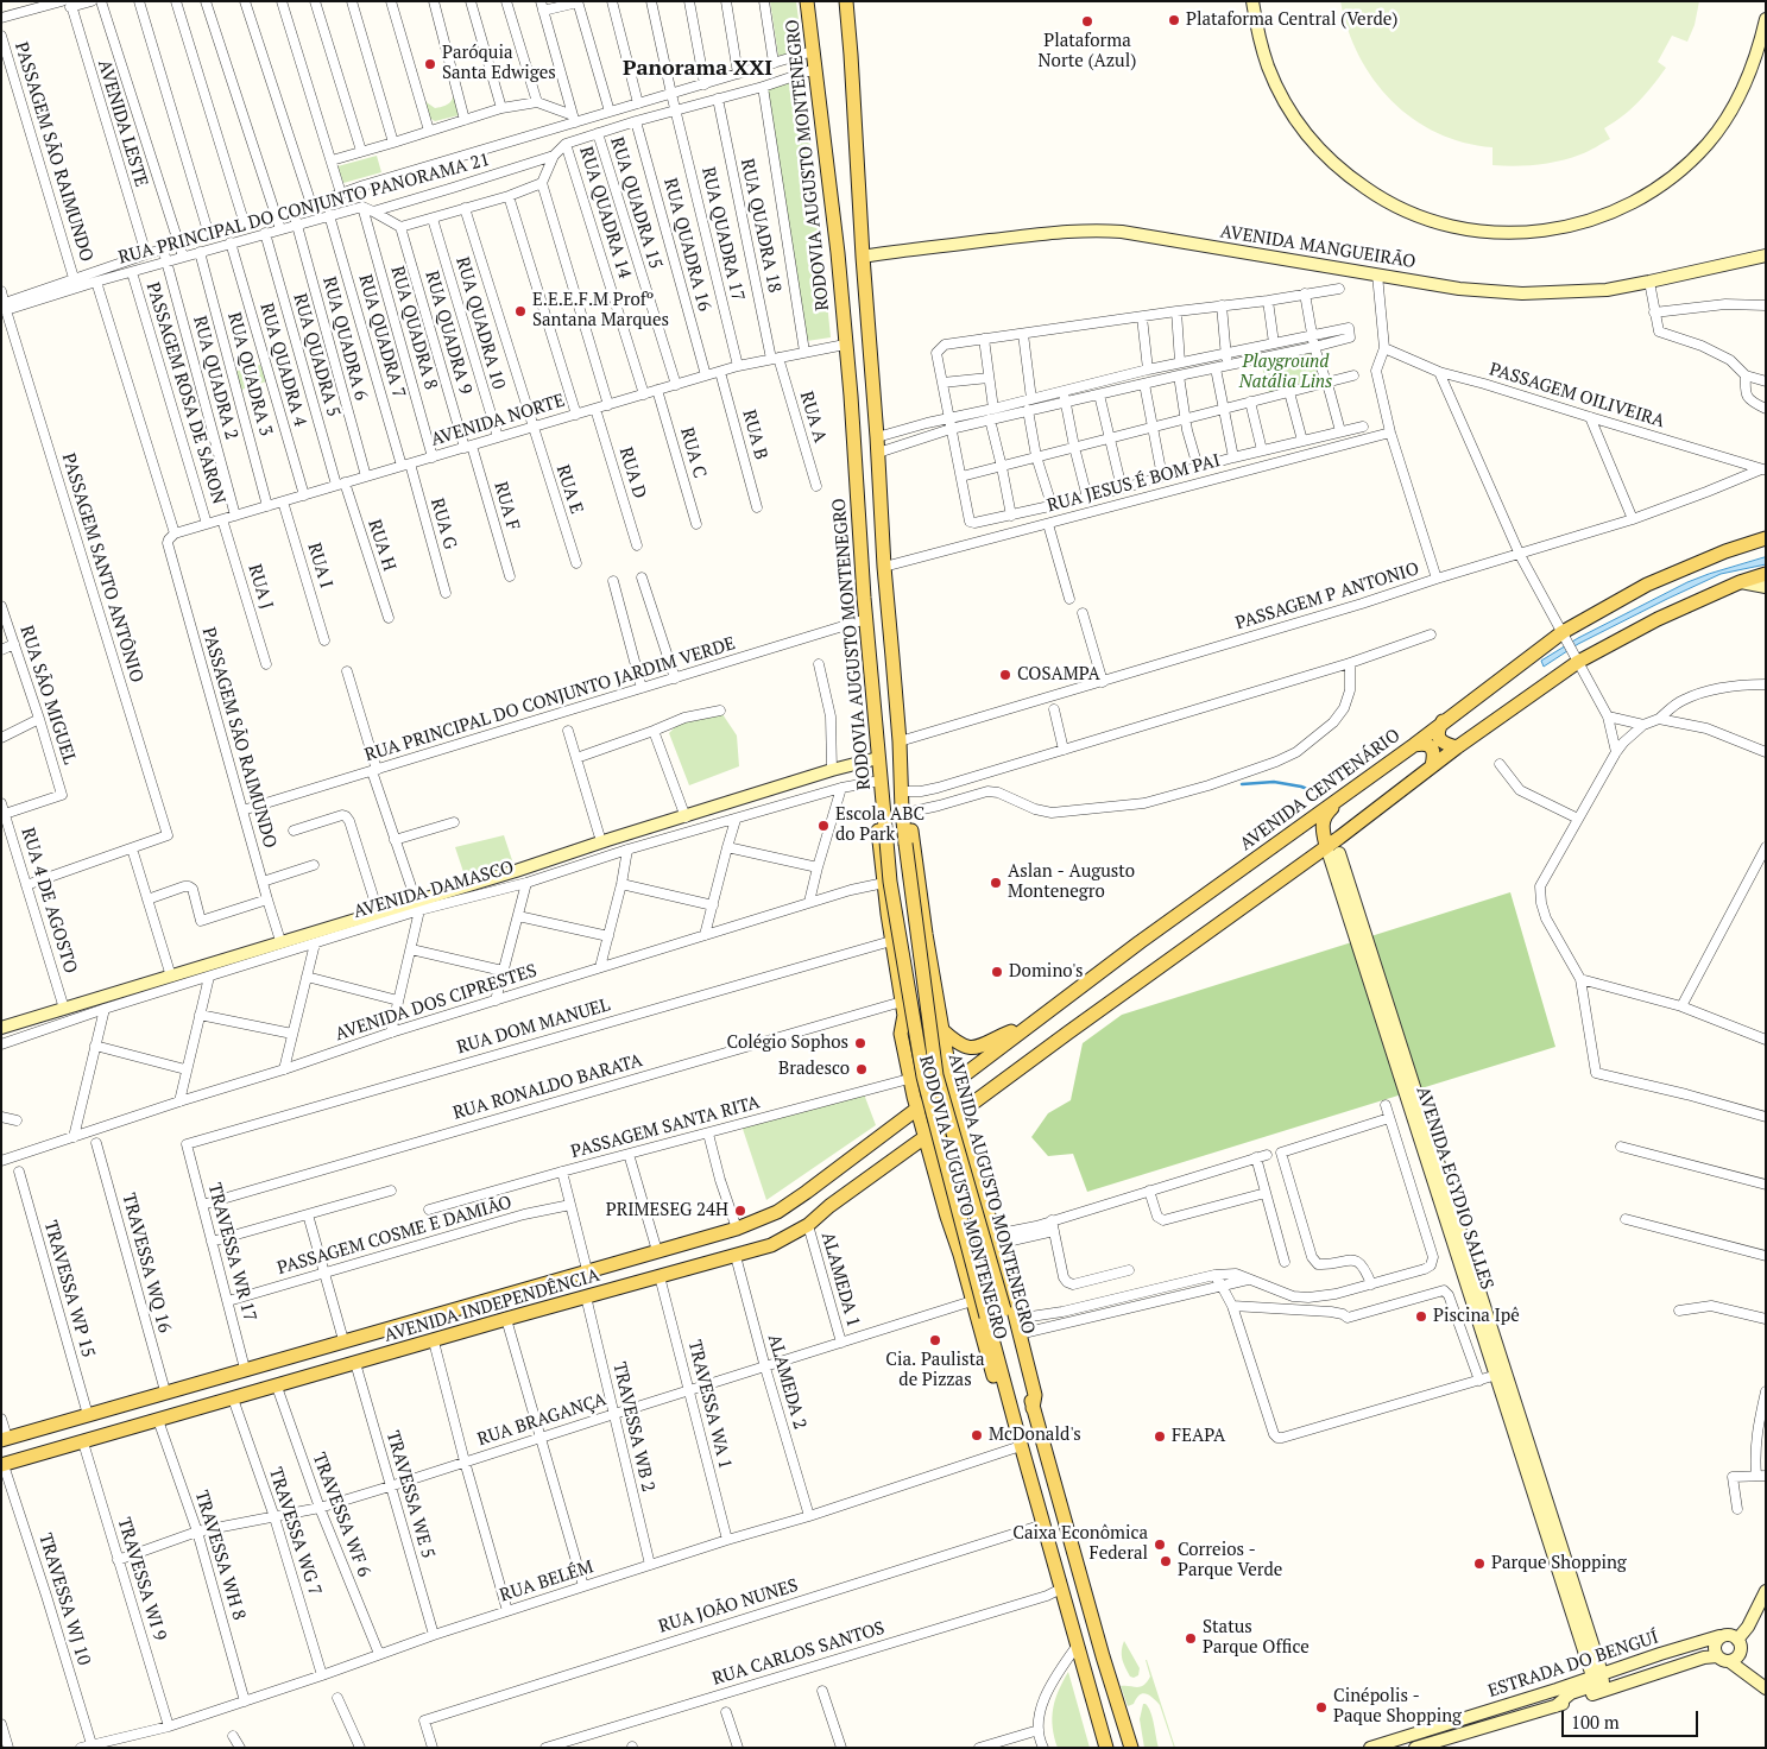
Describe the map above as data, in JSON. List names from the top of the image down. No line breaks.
{"streets":{"main road":["RODOVIA AUGUSTO MONTENEGRO","AVENIDA CENTENÁRIO","AVENIDA AUGUSTO MONTENEGRO","AVENIDA INDEPENDÊNCIA"],"street":["AVENIDA LESTE","PASSAGEM SÃO RAIMUNDO","RUA QUADRA 15","RUA PRINCIPAL DO CONJUNTO PANORAMA 21","RUA QUADRA 14","RUA QUADRA 18","RUA QUADRA 17","RUA QUADRA 16","AVENIDA MANGUEIRÃO","RUA QUADRA 10","RUA QUADRA 8","RUA QUADRA 9","RUA QUADRA 7","RUA QUADRA 6","RUA QUADRA 5","RUA QUADRA 4","RUA QUADRA 3","RUA QUADRA 2","PASSAGEM ROSA DE SARON","PASSAGEM OILIVEIRA","RUA A","AVENIDA NORTE","RUA B","RUA C","RUA D","RUA JESUS É BOM PAI","RUA E","RUA F","RUA G","RUA H","RUA I","PASSAGEM SANTO ANTÔNIO","RUA J","PASSAGEM P ANTONIO","RUA SÃO MIGUEL","RUA PRINCIPAL DO CONJUNTO JARDIM VERDE","AVENIDA DAMASCO","RUA 4 DE AGOSTO","AVENIDA DOS CIPRESTES","RUA DOM MANUEL","RUA RONALDO BARATA","PASSAGEM SANTA RITA","AVENIDA EGYDIO SALLES","PASSAGEM COSME E DAMIÃO","TRAVESSA WR 17","TRAVESSA WQ 16","ALAMEDA 1","TRAVESSA WP 15","ALAMEDA 2","TRAVESSA WA 1","RUA BRAGANÇA","TRAVESSA WB 2","TRAVESSA WE 5","TRAVESSA WF 6","TRAVESSA WG 7","TRAVESSA WH 8","TRAVESSA WI 9","RUA BELÉM","TRAVESSA WJ 10","RUA JOÃO NUNES","RUA CARLOS SANTOS","ESTRADA DO BENGUÍ"]},"crossings":[["AVENIDA LESTE","RUA PRINCIPAL DO CONJUNTO PANORAMA 21"],["PASSAGEM SÃO RAIMUNDO","RUA PRINCIPAL DO CONJUNTO PANORAMA 21"],["PASSAGEM SÃO RAIMUNDO","AVENIDA NORTE"],["PASSAGEM SÃO RAIMUNDO","RUA PRINCIPAL DO CONJUNTO JARDIM VERDE"],["PASSAGEM SÃO RAIMUNDO","AVENIDA DAMASCO"],["RODOVIA AUGUSTO MONTENEGRO","RUA PRINCIPAL DO CONJUNTO PANORAMA 21"],["RODOVIA AUGUSTO MONTENEGRO","AVENIDA MANGUEIRÃO"],["RODOVIA AUGUSTO MONTENEGRO","AVENIDA NORTE"],["RODOVIA AUGUSTO MONTENEGRO","RUA JESUS É BOM PAI"],["RODOVIA AUGUSTO MONTENEGRO","PASSAGEM P ANTONIO"],["RODOVIA AUGUSTO MONTENEGRO","RUA PRINCIPAL DO CONJUNTO JARDIM VERDE"],["RODOVIA AUGUSTO MONTENEGRO","AVENIDA CENTENÁRIO"],["RODOVIA AUGUSTO MONTENEGRO","AVENIDA DAMASCO"],["RODOVIA AUGUSTO MONTENEGRO","AVENIDA DOS CIPRESTES"],["RODOVIA AUGUSTO MONTENEGRO","RUA DOM MANUEL"],["RODOVIA AUGUSTO MONTENEGRO","RUA RONALDO BARATA"],["RODOVIA AUGUSTO MONTENEGRO","PASSAGEM SANTA RITA"],["RODOVIA AUGUSTO MONTENEGRO","AVENIDA AUGUSTO MONTENEGRO"],["RODOVIA AUGUSTO MONTENEGRO","AVENIDA INDEPENDÊNCIA"],["RODOVIA AUGUSTO MONTENEGRO","RUA BRAGANÇA"],["RODOVIA AUGUSTO MONTENEGRO","RUA BELÉM"],["RODOVIA AUGUSTO MONTENEGRO","RUA JOÃO NUNES"],["RODOVIA AUGUSTO MONTENEGRO","RUA CARLOS SANTOS"],["RUA QUADRA 15","RUA PRINCIPAL DO CONJUNTO PANORAMA 21"],["RUA QUADRA 15","AVENIDA NORTE"],["RUA PRINCIPAL DO CONJUNTO PANORAMA 21","RUA QUADRA 14"],["RUA PRINCIPAL DO CONJUNTO PANORAMA 21","RUA QUADRA 18"],["RUA PRINCIPAL DO CONJUNTO PANORAMA 21","RUA QUADRA 17"],["RUA PRINCIPAL DO CONJUNTO PANORAMA 21","RUA QUADRA 16"],["RUA PRINCIPAL DO CONJUNTO PANORAMA 21","RUA QUADRA 8"],["RUA PRINCIPAL DO CONJUNTO PANORAMA 21","RUA QUADRA 7"],["RUA PRINCIPAL DO CONJUNTO PANORAMA 21","RUA QUADRA 6"],["RUA PRINCIPAL DO CONJUNTO PANORAMA 21","RUA QUADRA 5"],["RUA PRINCIPAL DO CONJUNTO PANORAMA 21","RUA QUADRA 4"],["RUA PRINCIPAL DO CONJUNTO PANORAMA 21","RUA QUADRA 3"],["RUA PRINCIPAL DO CONJUNTO PANORAMA 21","RUA QUADRA 2"],["RUA PRINCIPAL DO CONJUNTO PANORAMA 21","PASSAGEM ROSA DE SARON"],["RUA PRINCIPAL DO CONJUNTO PANORAMA 21","PASSAGEM SANTO ANTÔNIO"],["RUA QUADRA 14","AVENIDA NORTE"],["RUA QUADRA 18","RUA A"],["RUA QUADRA 18","AVENIDA NORTE"],["RUA QUADRA 17","AVENIDA NORTE"],["RUA QUADRA 16","AVENIDA NORTE"],["RUA QUADRA 10","AVENIDA NORTE"],["RUA QUADRA 8","AVENIDA NORTE"],["RUA QUADRA 9","AVENIDA NORTE"],["RUA QUADRA 9","RUA F"],["RUA QUADRA 7","AVENIDA NORTE"],["RUA QUADRA 7","RUA G"],["RUA QUADRA 6","AVENIDA NORTE"],["RUA QUADRA 5","AVENIDA NORTE"],["RUA QUADRA 5","RUA H"],["RUA QUADRA 4","AVENIDA NORTE"],["RUA QUADRA 3","AVENIDA NORTE"],["RUA QUADRA 2","AVENIDA NORTE"],["PASSAGEM ROSA DE SARON","AVENIDA NORTE"],["PASSAGEM OILIVEIRA","PASSAGEM P ANTONIO"],["RUA A","AVENIDA NORTE"],["AVENIDA NORTE","RUA B"],["AVENIDA NORTE","RUA C"],["AVENIDA NORTE","RUA D"],["AVENIDA NORTE","RUA E"],["AVENIDA NORTE","RUA F"],["AVENIDA NORTE","RUA G"],["AVENIDA NORTE","RUA H"],["AVENIDA NORTE","RUA I"],["AVENIDA NORTE","RUA J"],["RUA SÃO MIGUEL","RUA 4 DE AGOSTO"],["AVENIDA CENTENÁRIO","AVENIDA INDEPENDÊNCIA"],["AVENIDA DAMASCO","RUA 4 DE AGOSTO"],["RUA DOM MANUEL","TRAVESSA WR 17"],["RUA RONALDO BARATA","TRAVESSA WR 17"],["AVENIDA EGYDIO SALLES","ESTRADA DO BENGUÍ"],["AVENIDA AUGUSTO MONTENEGRO","RUA BELÉM"],["PASSAGEM COSME E DAMIÃO","TRAVESSA WR 17"],["TRAVESSA WR 17","AVENIDA INDEPENDÊNCIA"],["TRAVESSA WQ 16","AVENIDA INDEPENDÊNCIA"],["ALAMEDA 1","AVENIDA INDEPENDÊNCIA"],["ALAMEDA 1","RUA BRAGANÇA"],["TRAVESSA WP 15","AVENIDA INDEPENDÊNCIA"],["AVENIDA INDEPENDÊNCIA","ALAMEDA 2"],["AVENIDA INDEPENDÊNCIA","TRAVESSA WA 1"],["AVENIDA INDEPENDÊNCIA","TRAVESSA WB 2"],["AVENIDA INDEPENDÊNCIA","TRAVESSA WE 5"],["AVENIDA INDEPENDÊNCIA","TRAVESSA WF 6"],["AVENIDA INDEPENDÊNCIA","TRAVESSA WG 7"],["AVENIDA INDEPENDÊNCIA","TRAVESSA WH 8"],["AVENIDA INDEPENDÊNCIA","TRAVESSA WI 9"],["AVENIDA INDEPENDÊNCIA","TRAVESSA WJ 10"],["ALAMEDA 2","RUA BRAGANÇA"],["ALAMEDA 2","RUA BELÉM"],["TRAVESSA WA 1","RUA BRAGANÇA"],["TRAVESSA WA 1","RUA BELÉM"],["RUA BRAGANÇA","TRAVESSA WB 2"],["RUA BRAGANÇA","TRAVESSA WE 5"],["RUA BRAGANÇA","TRAVESSA WF 6"],["RUA BRAGANÇA","TRAVESSA WG 7"],["RUA BRAGANÇA","TRAVESSA WH 8"],["RUA BRAGANÇA","TRAVESSA WI 9"],["TRAVESSA WB 2","RUA BELÉM"],["TRAVESSA WE 5","RUA BELÉM"],["TRAVESSA WF 6","RUA BELÉM"],["TRAVESSA WG 7","RUA BELÉM"],["TRAVESSA WH 8","RUA BELÉM"],["TRAVESSA WI 9","RUA BELÉM"],["RUA BELÉM","TRAVESSA WJ 10"]],"districts":["Panorama XXI"],"parks":["Playground Natália Lins"],"places":["Plataforma Central (Verde)","Plataforma Norte (Azul)","Paróquia Santa Edwiges","E.E.E.F.M Profº Santana Marques","COSAMPA","Escola ABC do Park","Aslan - Augusto Montenegro","Domino's","Colégio Sophos","Bradesco","PRIMESEG 24H","Piscina Ipê","Cia. Paulista de Pizzas","McDonald's","FEAPA","Caixa Econômica Federal","Correios - Parque Verde","Parque Shopping","Status Parque Office","Cinépolis - Paque Shopping"],"scale_bar":"100 m"}
